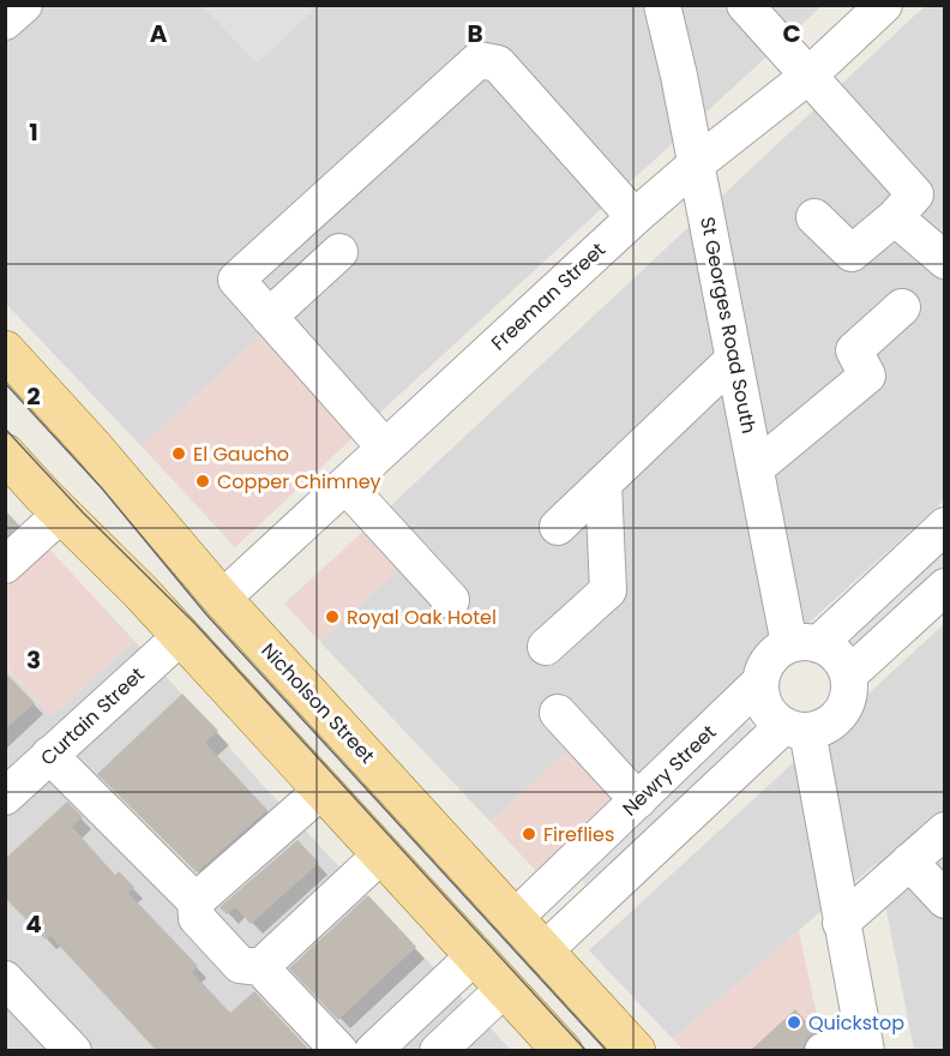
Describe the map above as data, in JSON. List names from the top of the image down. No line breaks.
{"streets":{"main road":["Nicholson Street"],"street":["Freeman Street","St Georges Road South","Curtain Street","Newry Street"]},"crossings":[["Freeman Street","St Georges Road South"],["Freeman Street","Nicholson Street"],["St Georges Road South","Newry Street"],["Nicholson Street","Newry Street"]],"places":["El Gaucho","Copper Chimney","Royal Oak Hotel","Fireflies","Quickstop"],"grid":{"columns":["A","B","C"],"rows":["1","2","3","4"]}}
